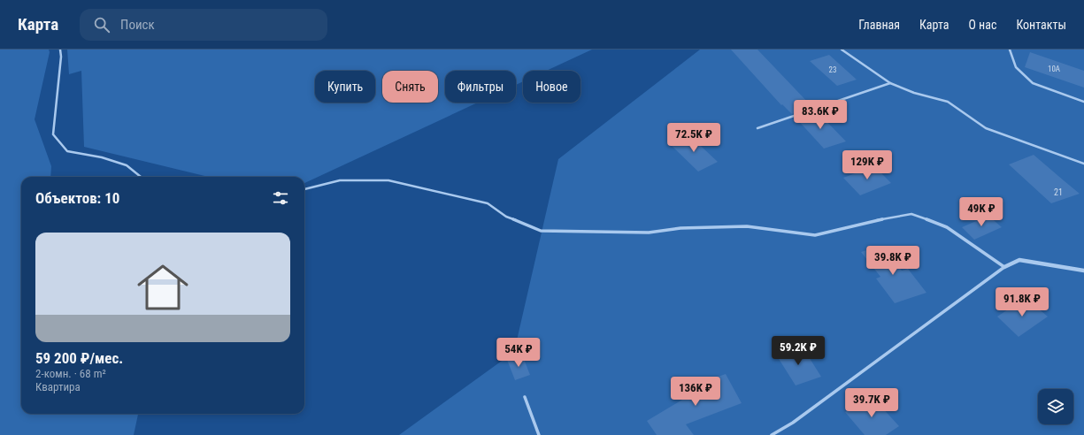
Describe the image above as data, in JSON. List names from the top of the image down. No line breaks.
{"house_numbers":["10А","23","21"],"page":{"header":"Карта","search":"Поиск","nav":["Главная","Карта","О нас","Контакты"],"chip":["Купить","Снять","Фильтры","Новое"],"price":["83.6K ₽","72.5K ₽","129K ₽","49K ₽","39.8K ₽","91.8K ₽","59.2K ₽","54K ₽","136K ₽","39.7K ₽"],"heading":"Объектов: 10","list":[{"name":"59 200 ₽/мес.","note":"2-комн. · 68 m² · Квартира"}]}}
